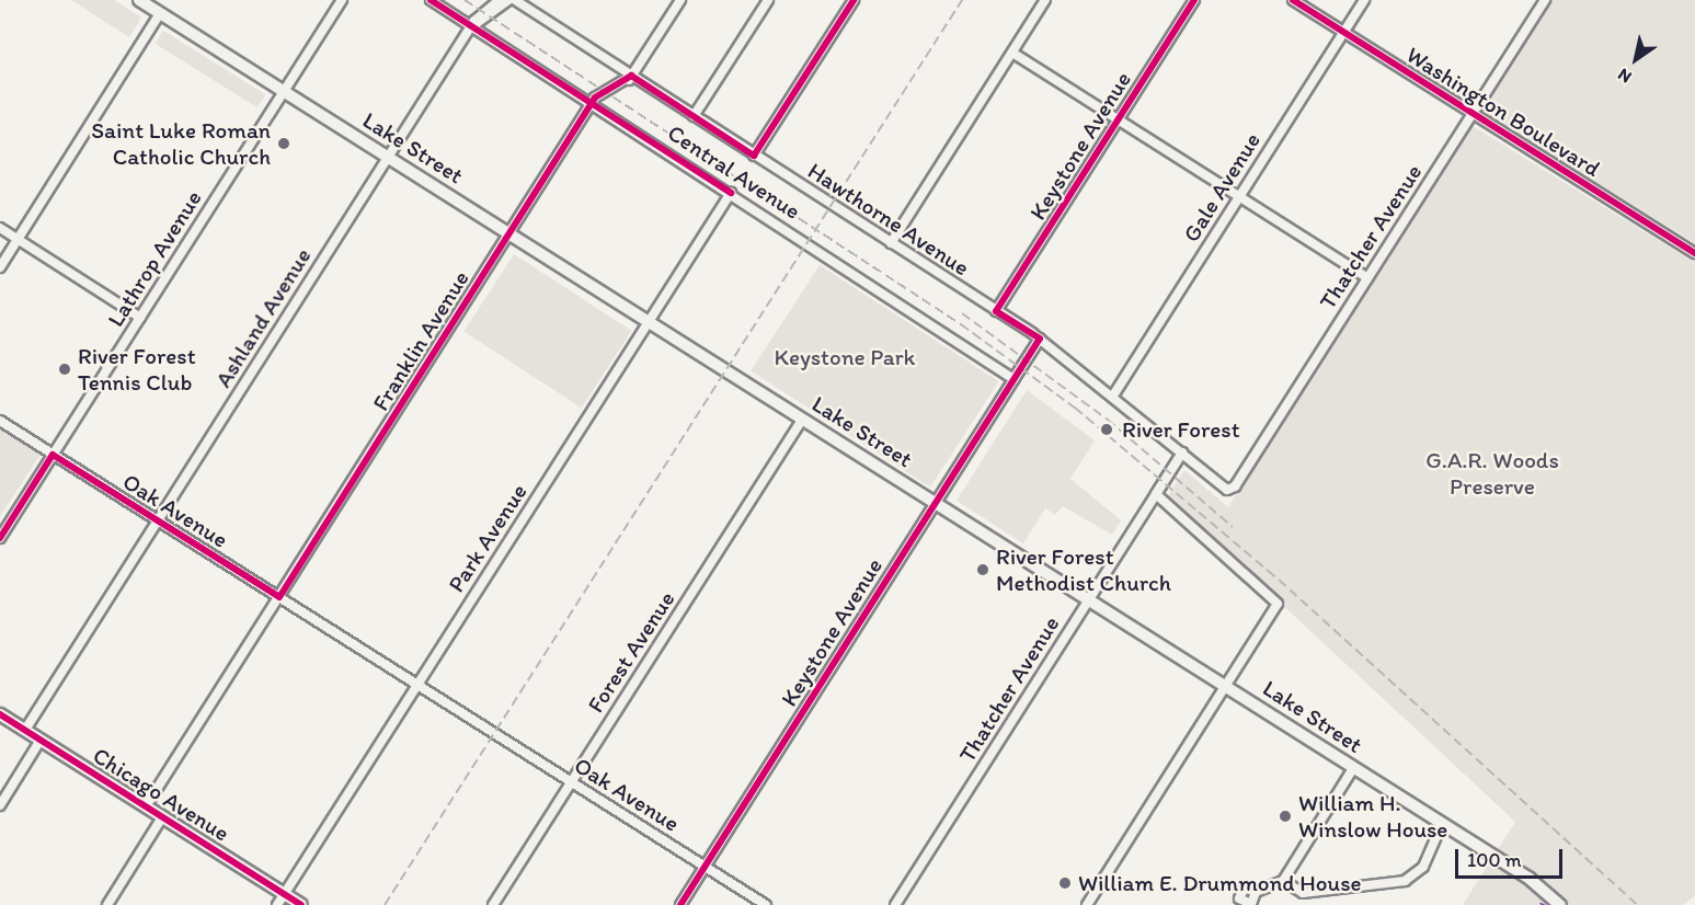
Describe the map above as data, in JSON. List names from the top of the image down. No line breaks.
{"streets":{"main road":["Lake Street","Chicago Avenue"],"street":["Washington Boulevard","Keystone Avenue","Central Avenue","Gale Avenue","Hawthorne Avenue","Thatcher Avenue","Lathrop Avenue","Ashland Avenue","Franklin Avenue","Oak Avenue","Park Avenue","Forest Avenue"]},"crossings":[["Washington Boulevard","Gale Avenue"],["Washington Boulevard","Thatcher Avenue"],["Keystone Avenue","Lake Street"],["Keystone Avenue","Central Avenue"],["Keystone Avenue","Hawthorne Avenue"],["Keystone Avenue","Oak Avenue"],["Lake Street","Thatcher Avenue"],["Lake Street","Lathrop Avenue"],["Lake Street","Ashland Avenue"],["Lake Street","Franklin Avenue"],["Lake Street","Park Avenue"],["Lake Street","Forest Avenue"],["Central Avenue","Ashland Avenue"],["Central Avenue","Franklin Avenue"],["Central Avenue","Park Avenue"],["Gale Avenue","Hawthorne Avenue"],["Hawthorne Avenue","Thatcher Avenue"],["Hawthorne Avenue","Franklin Avenue"],["Lathrop Avenue","Oak Avenue"],["Ashland Avenue","Oak Avenue"],["Ashland Avenue","Chicago Avenue"],["Franklin Avenue","Oak Avenue"],["Franklin Avenue","Chicago Avenue"],["Oak Avenue","Park Avenue"],["Oak Avenue","Forest Avenue"],["Park Avenue","Chicago Avenue"]],"parks":["Keystone Park","G.A.R. Woods Preserve"],"places":["Saint Luke Roman Catholic Church","River Forest Tennis Club","River Forest","River Forest Methodist Church","William H. Winslow House","William E. Drummond House"],"scale_bar":"100 m","north":"bottom left"}
